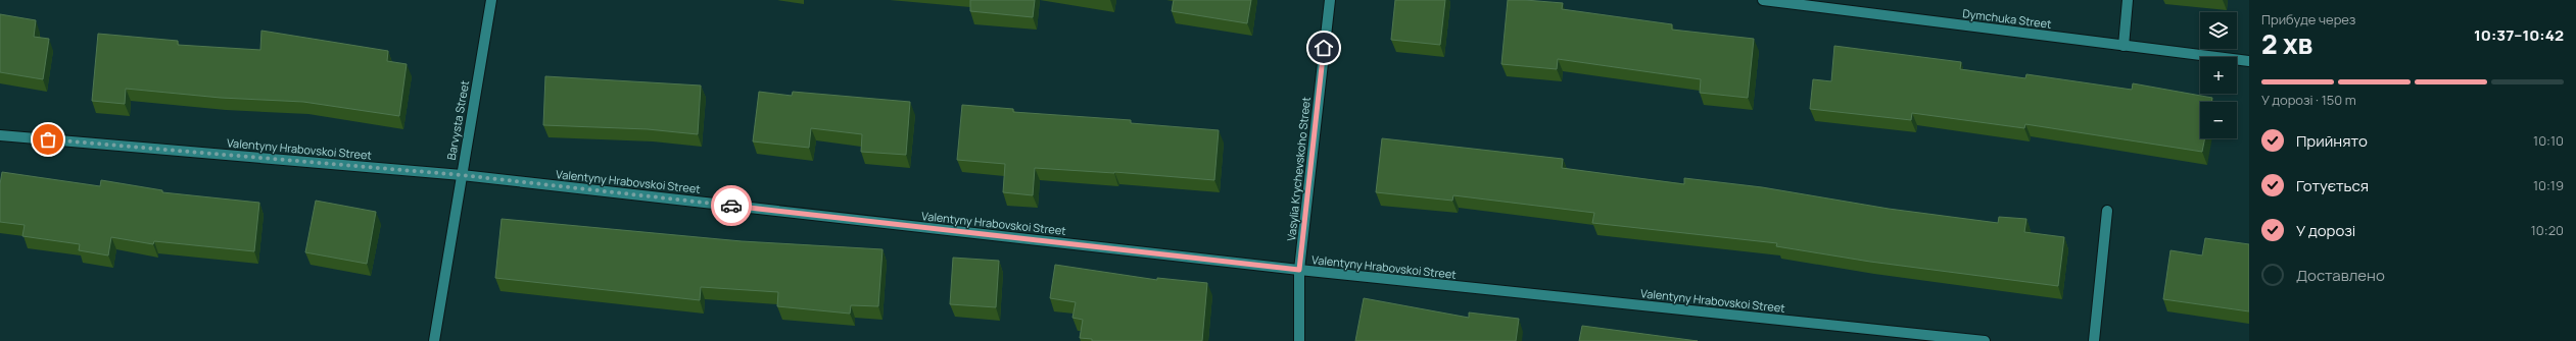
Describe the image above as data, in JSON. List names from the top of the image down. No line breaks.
{"streets":{"street":["Dymchuka Street","Barvysta Street","Valentyny Hrabovskoi Street","Vasylia Krychevskoho Street"]},"crossings":[["Barvysta Street","Valentyny Hrabovskoi Street"],["Valentyny Hrabovskoi Street","Vasylia Krychevskoho Street"]],"page":{"heading":["2 хв","Прибуде через","10:37–10:42"],"map_buttons":["+","−"],"bar":"У дорозі · 150 m","list":[["Прийнято","10:10"],["Готується","10:19"],["У дорозі","10:20"],"Доставлено"]}}
